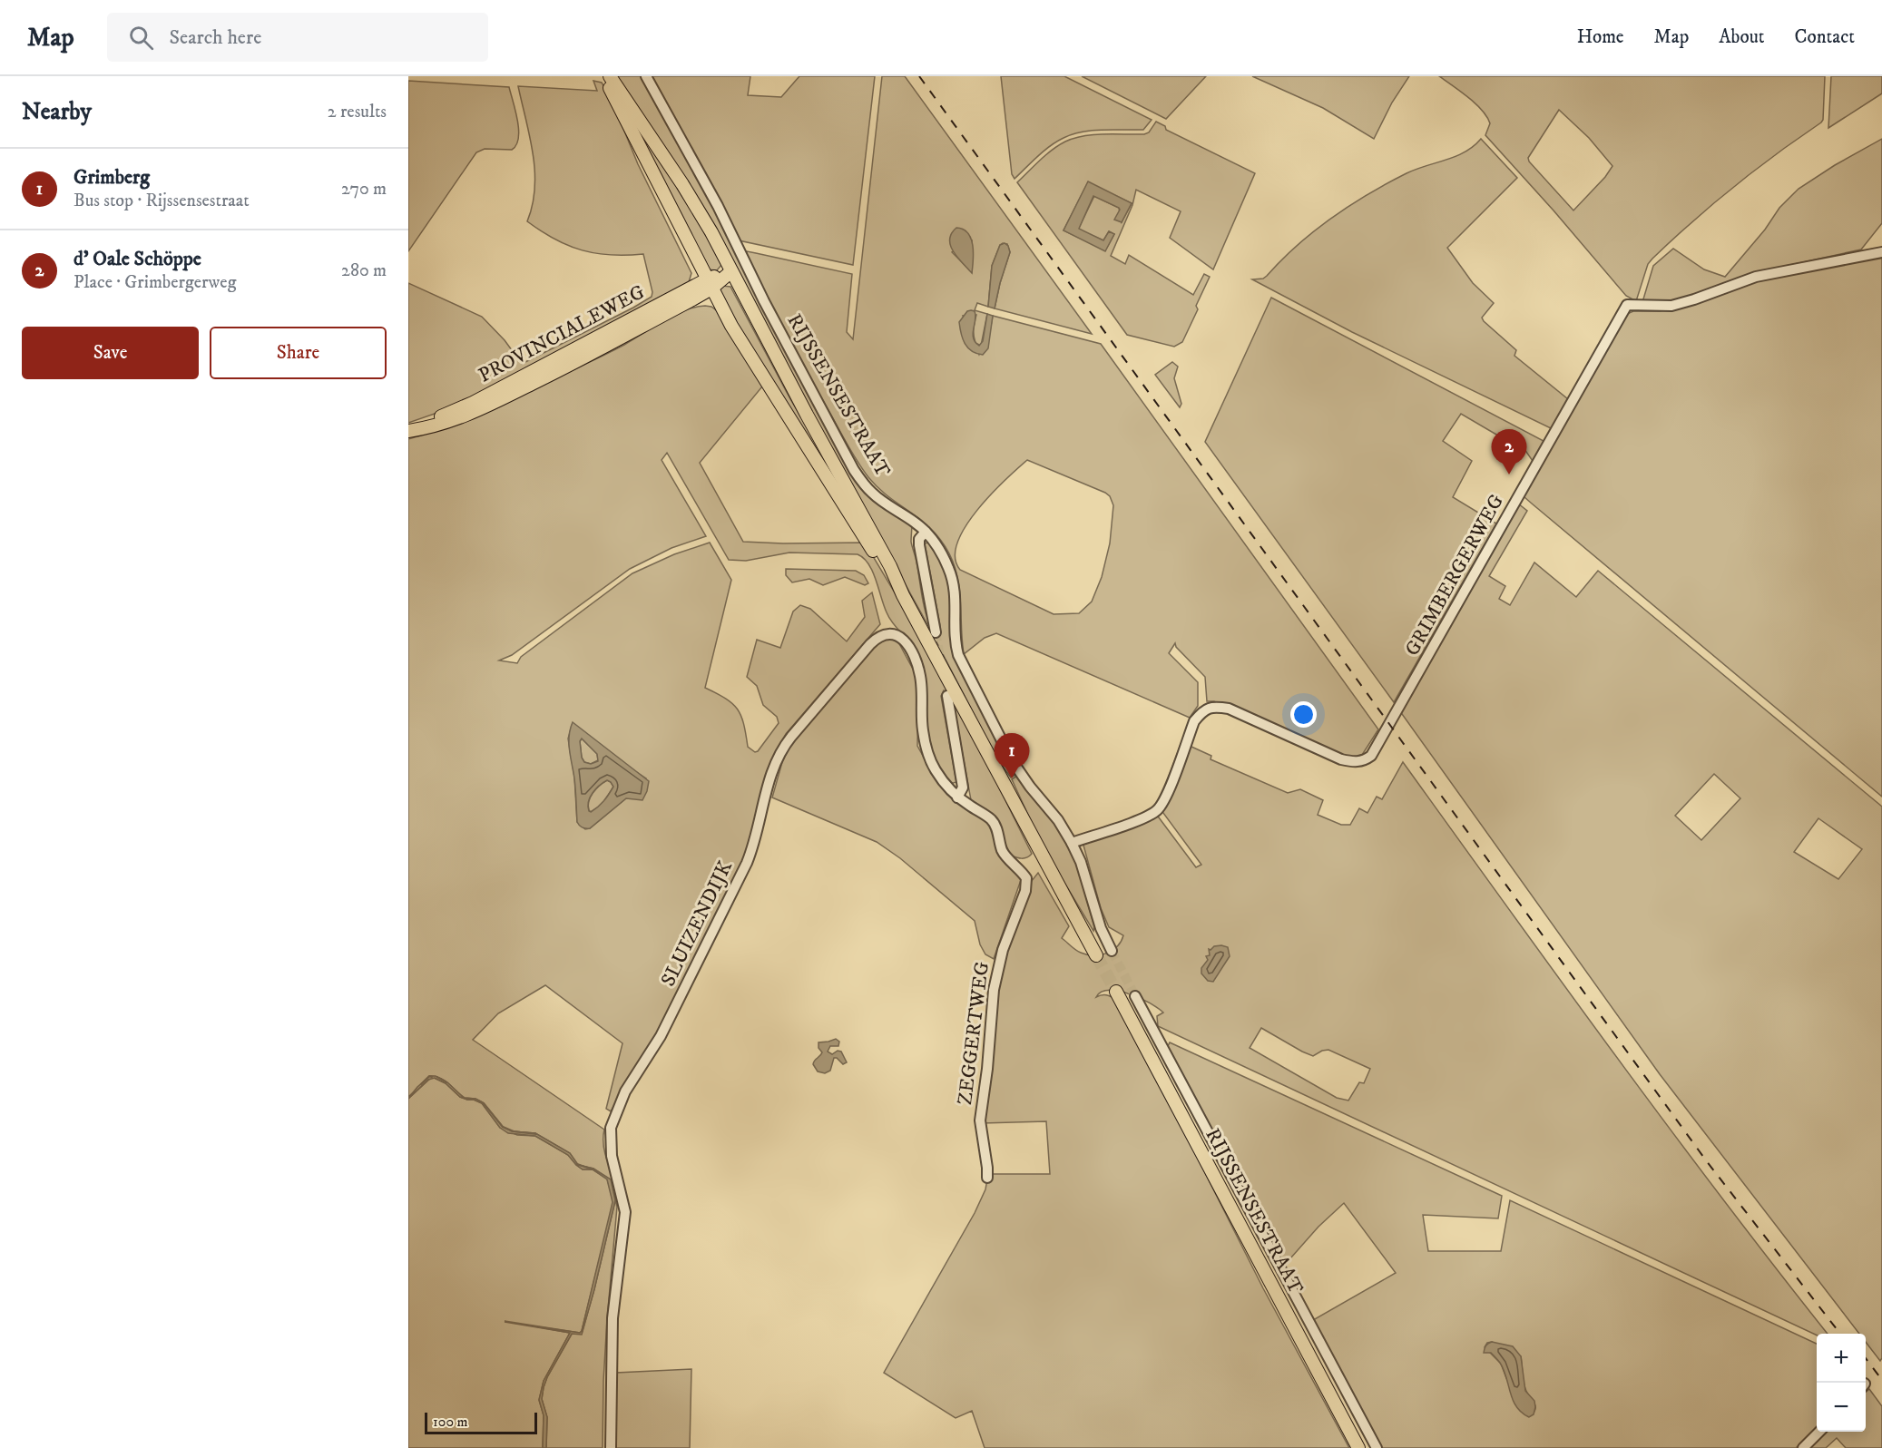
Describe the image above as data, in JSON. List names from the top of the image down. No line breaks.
{"streets":{"main road":["PROVINCIALEWEG","RIJSSENSESTRAAT"],"street":["GRIMBERGERWEG","SLUIZENDIJK","ZEGGERTWEG"]},"crossings":[["PROVINCIALEWEG","RIJSSENSESTRAAT"],["RIJSSENSESTRAAT","GRIMBERGERWEG"],["SLUIZENDIJK","ZEGGERTWEG"]],"scale_bar":"100 m","page":{"header":"Map","search":"Search here","nav":["Home","Map","About","Contact"],"heading":["Nearby","2 results"],"list":[{"mark":"1","name":"Grimberg","note":"Bus stop · Rijssensestraat","value":"270 m"},{"mark":"2","name":"d' Oale Schöppe","note":"Place · Grimbergerweg","value":"280 m"}],"buttons":["Save","Share"],"pins":["2","1"],"map_buttons":["+","−"],"scale":"100 m"}}
